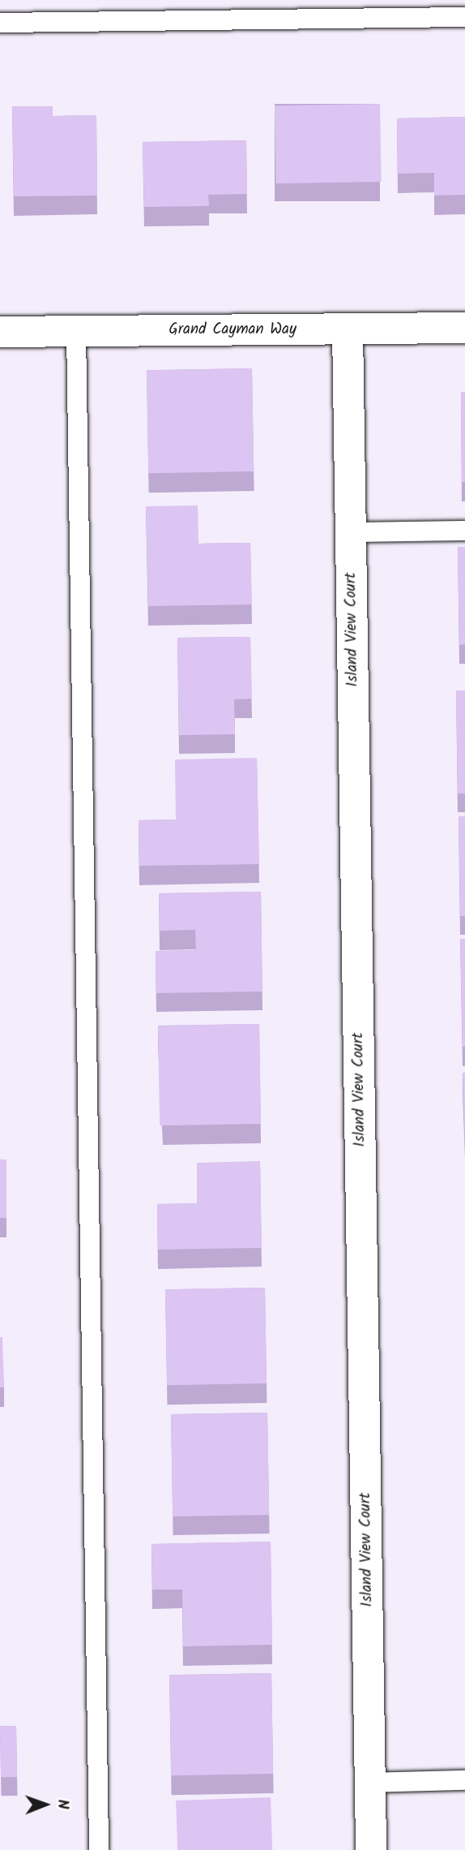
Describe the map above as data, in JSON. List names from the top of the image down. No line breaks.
{"streets":{"street":["Grand Cayman Way","Island View Court"]},"crossings":[["Grand Cayman Way","Island View Court"]],"north":"right"}
